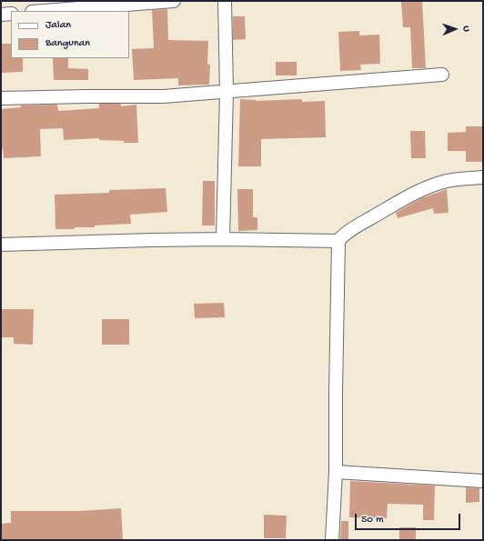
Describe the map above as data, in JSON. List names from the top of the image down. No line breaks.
{"legend":["Jalan","Bangunan"],"scale_bar":"50 m","north":"right"}
